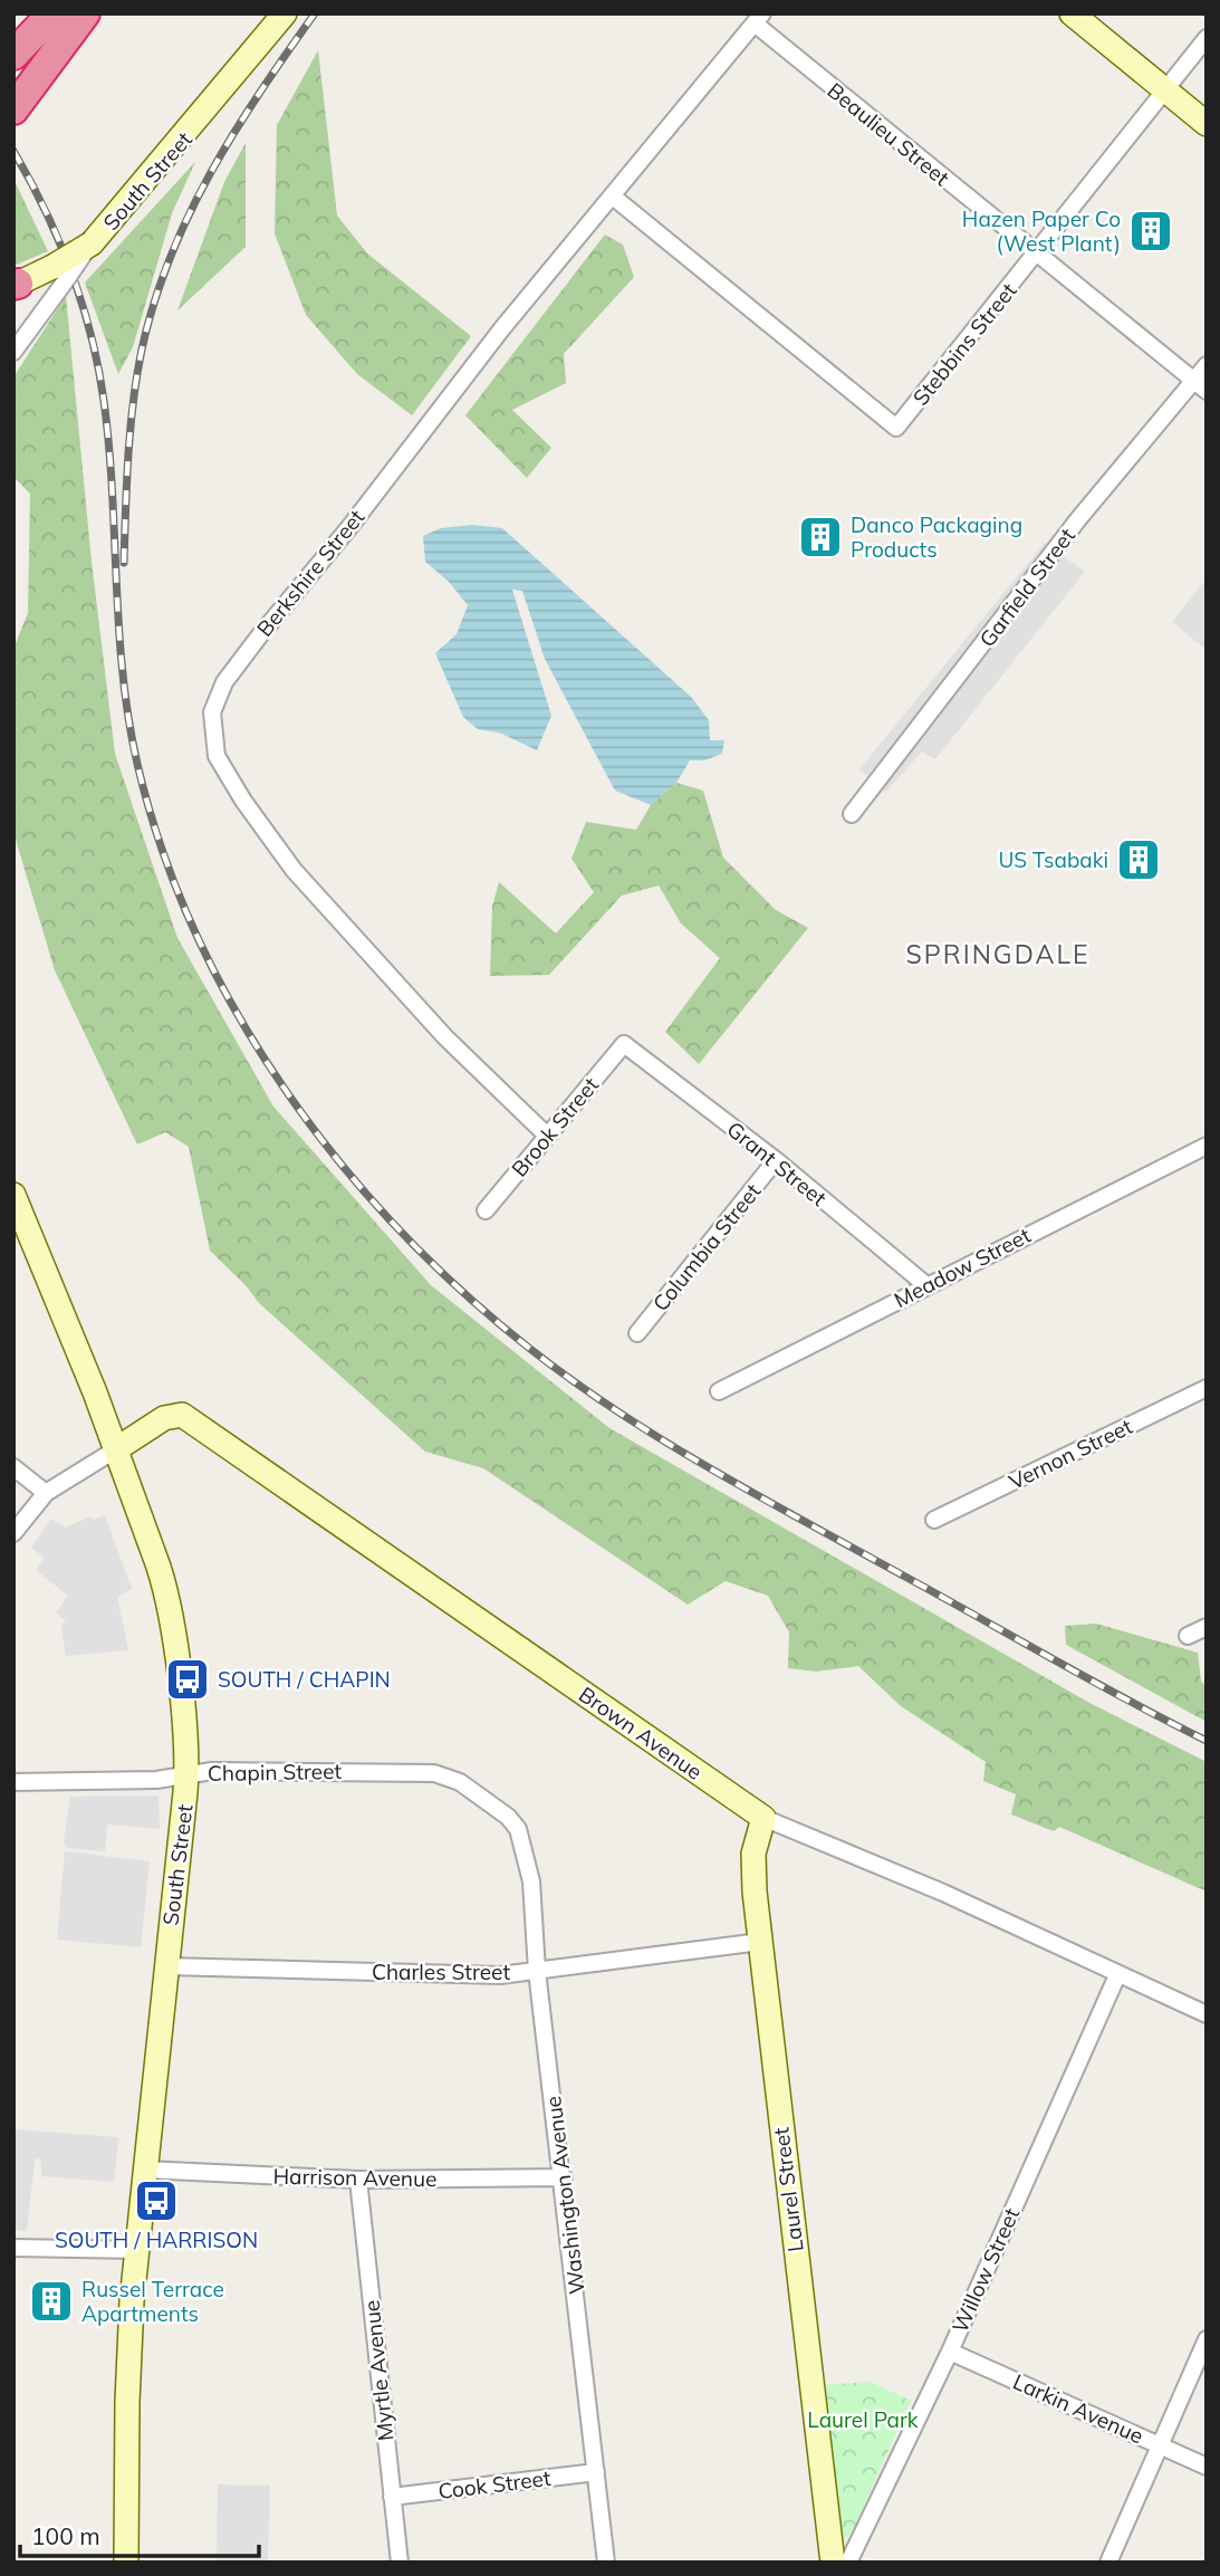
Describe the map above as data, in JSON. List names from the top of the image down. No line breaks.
{"streets":{"main road":["South Street","Brown Avenue","Laurel Street"],"street":["Beaulieu Street","Stebbins Street","Berkshire Street","Garfield Street","Brook Street","Grant Street","Columbia Street","Meadow Street","Vernon Street","Chapin Street","Charles Street","Harrison Avenue","Washington Avenue","Willow Street","Myrtle Avenue","Larkin Avenue","Cook Street"]},"crossings":[["Beaulieu Street","Stebbins Street"],["Beaulieu Street","Berkshire Street"],["Beaulieu Street","Garfield Street"],["South Street","Brown Avenue"],["South Street","Chapin Street"],["South Street","Charles Street"],["South Street","Harrison Avenue"],["Stebbins Street","Berkshire Street"],["Berkshire Street","Brook Street"],["Brook Street","Grant Street"],["Grant Street","Columbia Street"],["Grant Street","Meadow Street"],["Brown Avenue","Laurel Street"],["Brown Avenue","Willow Street"],["Chapin Street","Washington Avenue"],["Charles Street","Laurel Street"],["Charles Street","Washington Avenue"],["Harrison Avenue","Washington Avenue"],["Harrison Avenue","Myrtle Avenue"],["Washington Avenue","Cook Street"],["Willow Street","Larkin Avenue"],["Myrtle Avenue","Cook Street"]],"districts":["SPRINGDALE"],"parks":["Laurel Park"],"places":{"building":["Hazen Paper Co (West Plant)","Danco Packaging Products","US Tsabaki","Russel Terrace Apartments"],"bus stop":["SOUTH / CHAPIN","SOUTH / HARRISON"]},"scale_bar":"100 m"}
